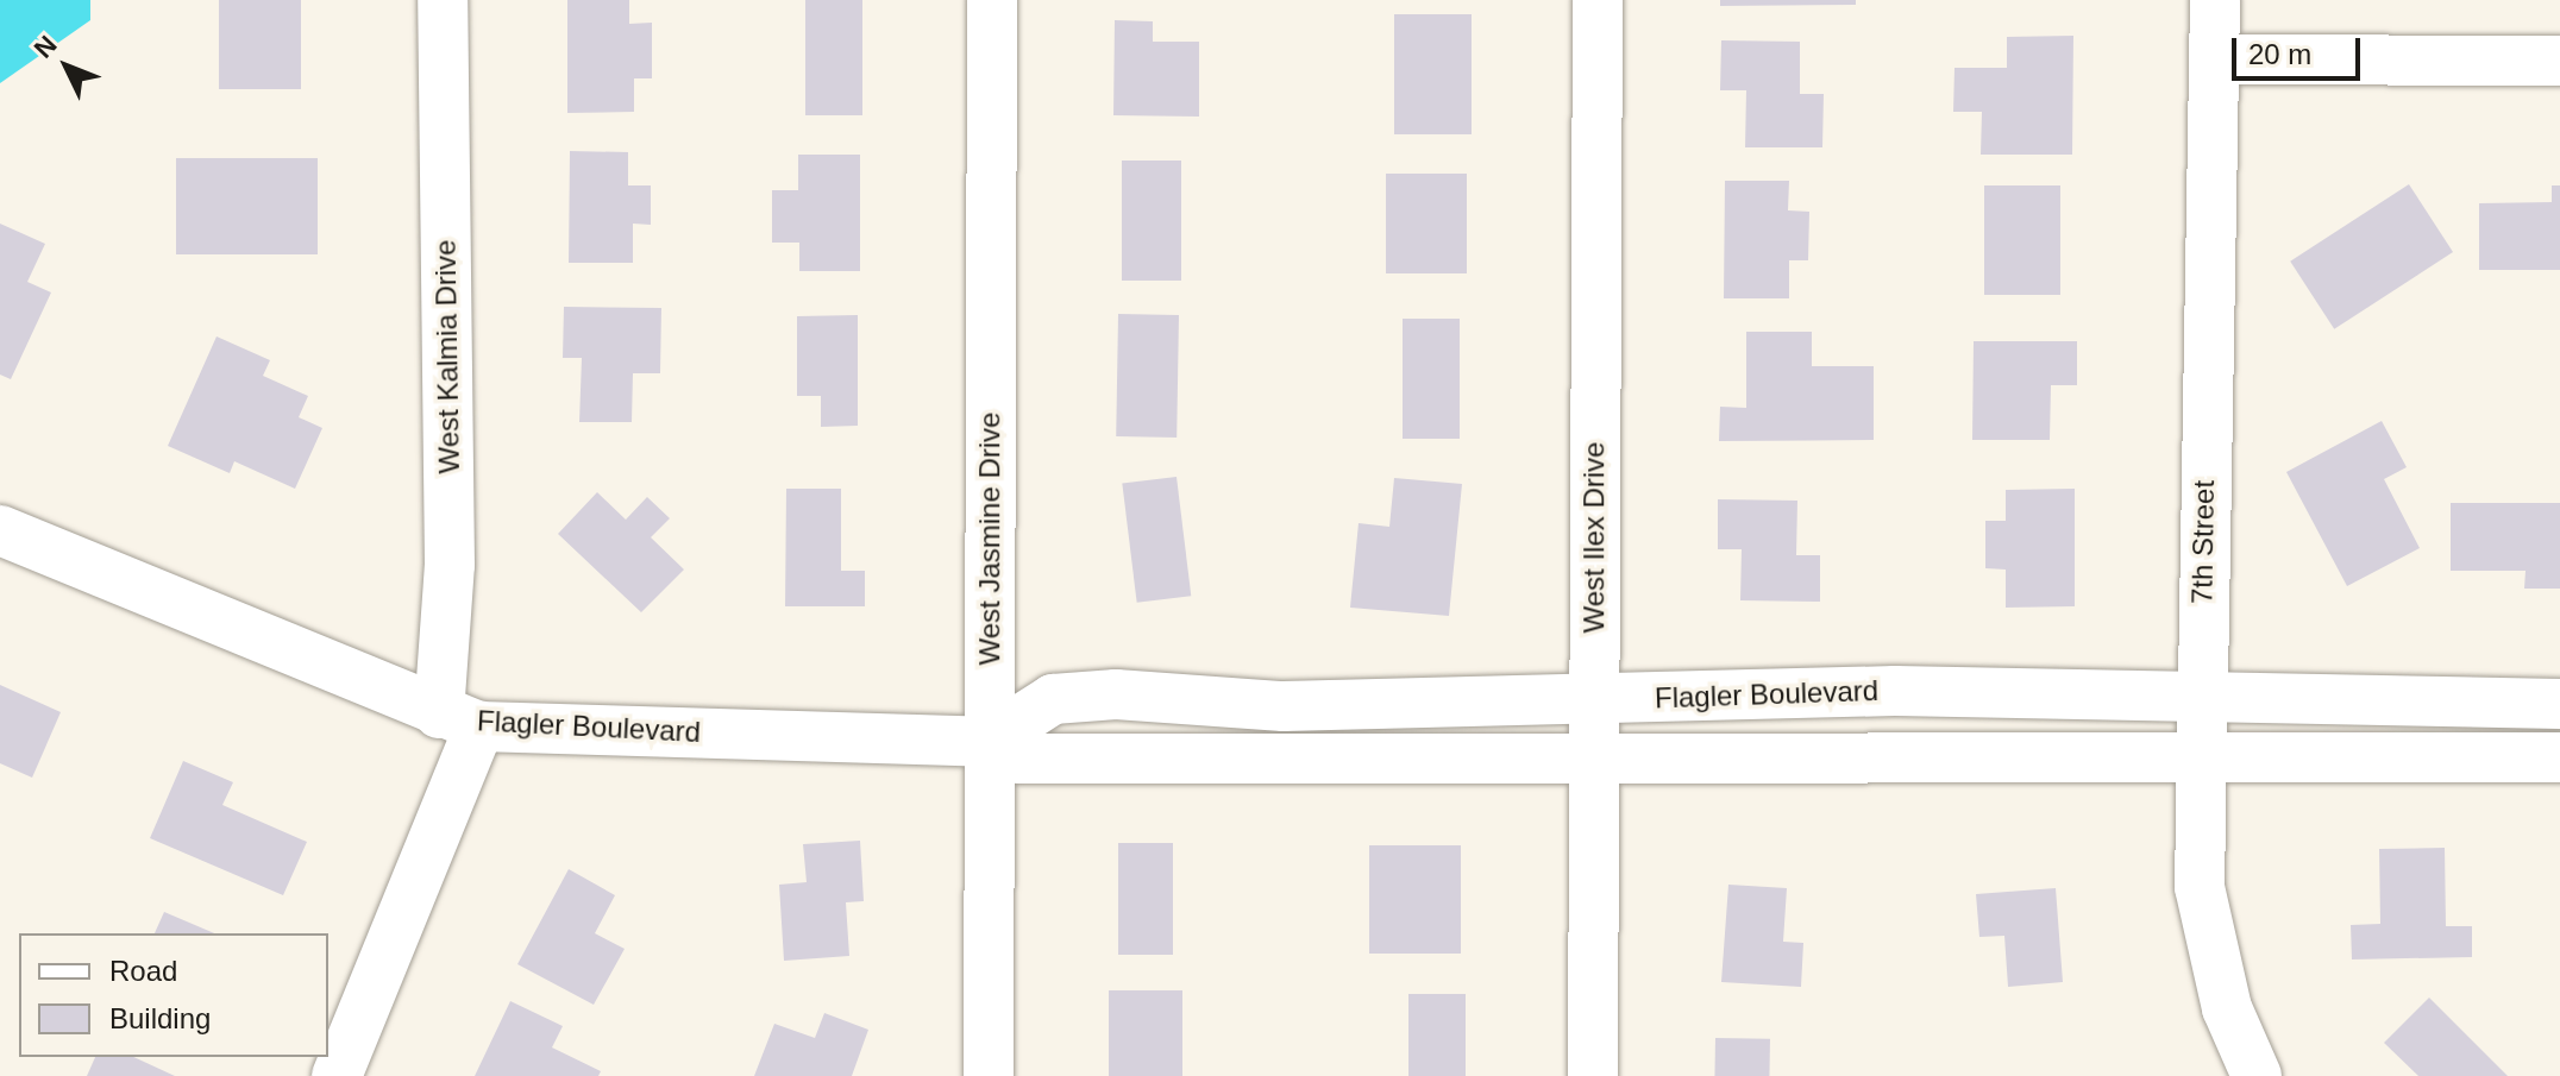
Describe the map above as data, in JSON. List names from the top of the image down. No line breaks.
{"streets":{"street":["West Kalmia Drive","West Ilex Drive","West Jasmine Drive","7th Street","Flagler Boulevard"]},"crossings":[["West Kalmia Drive","Flagler Boulevard"],["West Ilex Drive","Flagler Boulevard"],["West Jasmine Drive","Flagler Boulevard"],["7th Street","Flagler Boulevard"]],"legend":["Road","Building"],"scale_bar":"20 m","north":"top left"}
